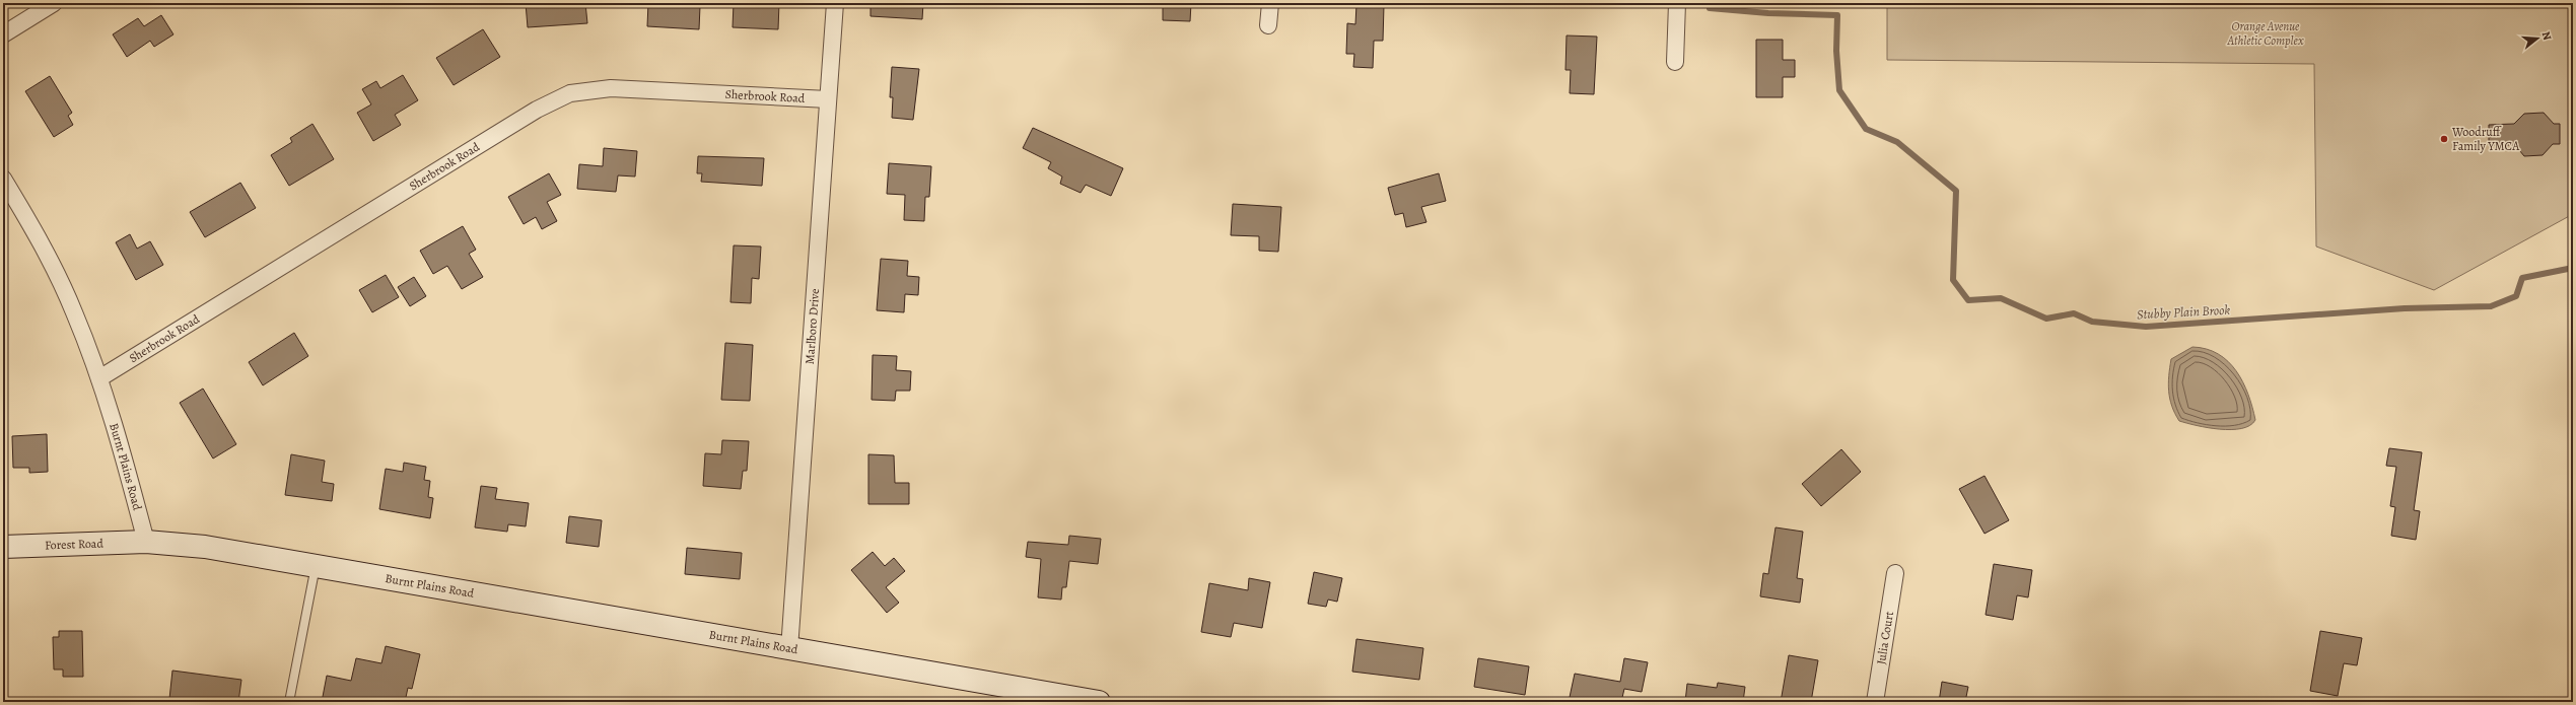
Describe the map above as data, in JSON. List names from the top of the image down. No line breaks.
{"streets":{"main road":["Burnt Plains Road","Forest Road"],"street":["Sherbrook Road","Marlboro Drive","Julia Court"]},"crossings":[["Sherbrook Road","Marlboro Drive"],["Sherbrook Road","Burnt Plains Road"],["Marlboro Drive","Burnt Plains Road"],["Burnt Plains Road","Forest Road"]],"water":["Stubby Plain Brook"],"parks":["Orange Avenue Athletic Complex"],"places":["Woodruff Family YMCA"],"north":"right"}
